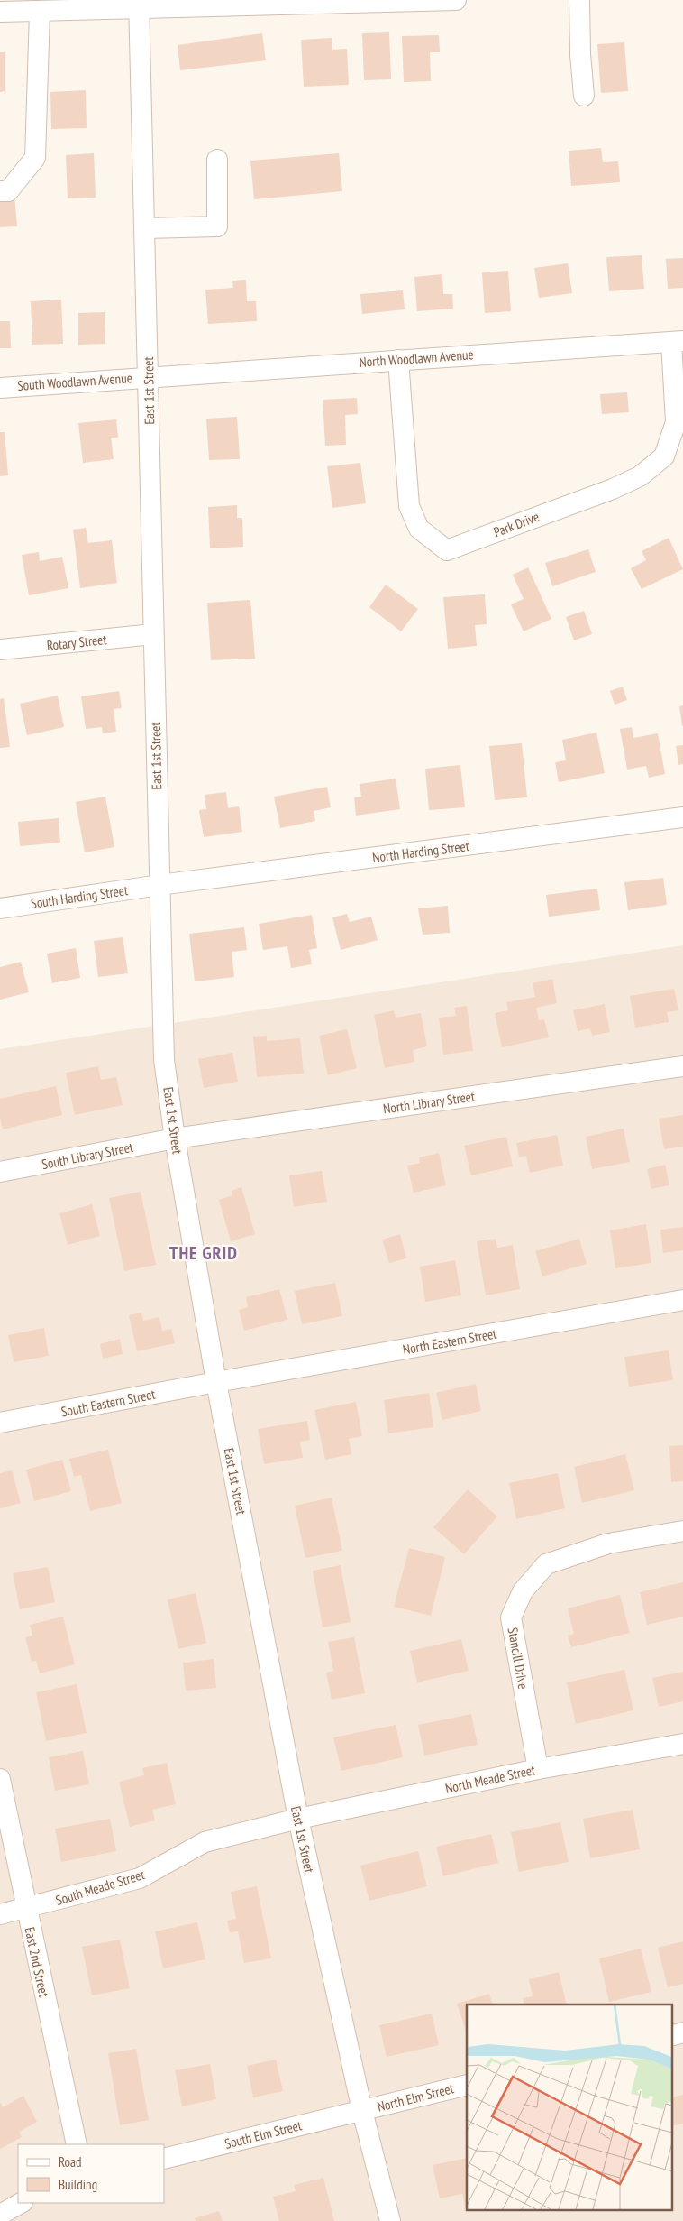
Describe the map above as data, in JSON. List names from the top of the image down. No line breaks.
{"streets":{"street":["North Woodlawn Avenue","South Woodlawn Avenue","East 1st Street","Park Drive","Rotary Street","North Harding Street","South Harding Street","North Library Street","South Library Street","North Eastern Street","South Eastern Street","Stancill Drive","North Meade Street","South Meade Street","East 2nd Street","North Elm Street","South Elm Street"]},"crossings":[["North Woodlawn Avenue","South Woodlawn Avenue"],["North Woodlawn Avenue","East 1st Street"],["North Woodlawn Avenue","Park Drive"],["South Woodlawn Avenue","East 1st Street"],["East 1st Street","Rotary Street"],["East 1st Street","North Harding Street"],["East 1st Street","South Harding Street"],["East 1st Street","North Library Street"],["East 1st Street","South Library Street"],["East 1st Street","North Eastern Street"],["East 1st Street","South Eastern Street"],["East 1st Street","North Meade Street"],["East 1st Street","South Meade Street"],["East 1st Street","North Elm Street"],["East 1st Street","South Elm Street"],["North Harding Street","South Harding Street"],["North Library Street","South Library Street"],["North Eastern Street","South Eastern Street"],["Stancill Drive","North Meade Street"],["North Meade Street","South Meade Street"],["South Meade Street","East 2nd Street"],["North Elm Street","South Elm Street"]],"districts":["THE GRID"],"legend":["Road","Building"]}
